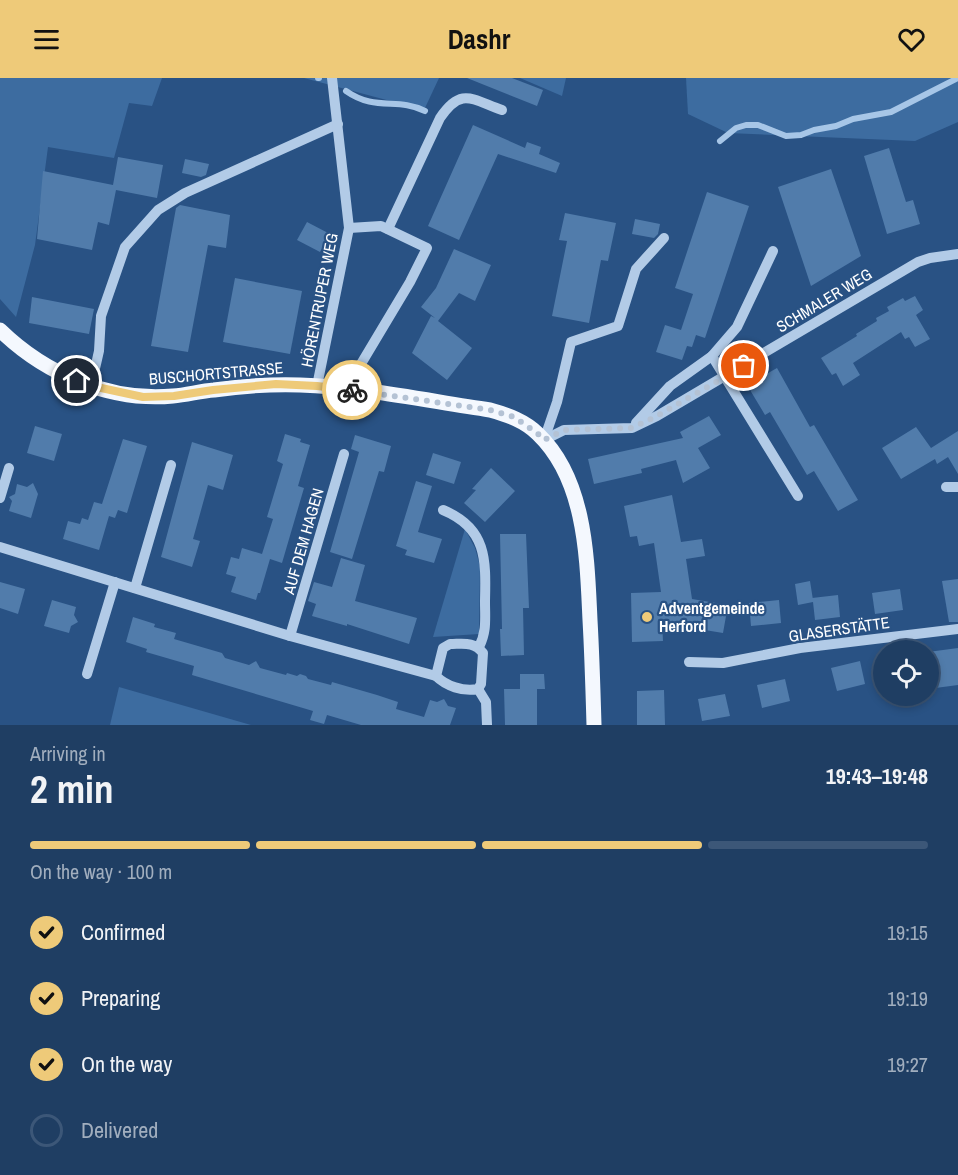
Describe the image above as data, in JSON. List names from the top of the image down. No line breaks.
{"streets":{"main road":["BUSCHORTSTRASSE"],"street":["HÖRENTRUPER WEG","SCHMALER WEG","AUF DEM HAGEN","GLASERSTÄTTE"]},"crossings":[["HÖRENTRUPER WEG","BUSCHORTSTRASSE"],["SCHMALER WEG","BUSCHORTSTRASSE"]],"places":["Adventgemeinde Herford"],"page":{"header":"Dashr","heading":["2 min","Arriving in","19:43–19:48"],"bar":"On the way · 100 m","list":[["Confirmed","19:15"],["Preparing","19:19"],["On the way","19:27"],"Delivered"]}}
